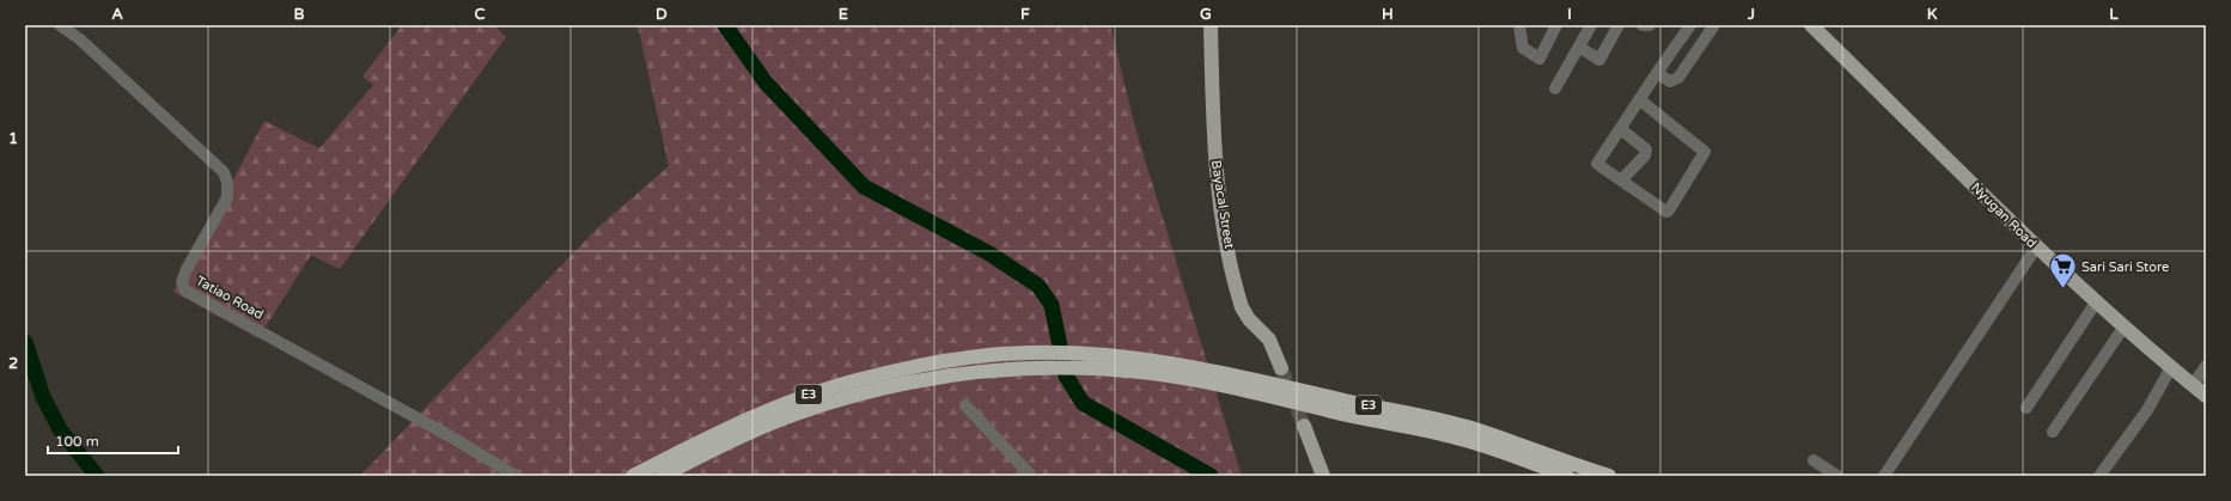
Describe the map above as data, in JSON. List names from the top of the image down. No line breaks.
{"streets":{"highway":["E3"],"main road":["Bayacal Street","Nyugan Road"],"street":["Tatiao Road"]},"places":{"supermarket":["Sari Sari Store"]},"scale_bar":"100 m","grid":{"columns":["A","B","C","D","E","F","G","H","I","J","K","L"],"rows":["1","2"]}}
